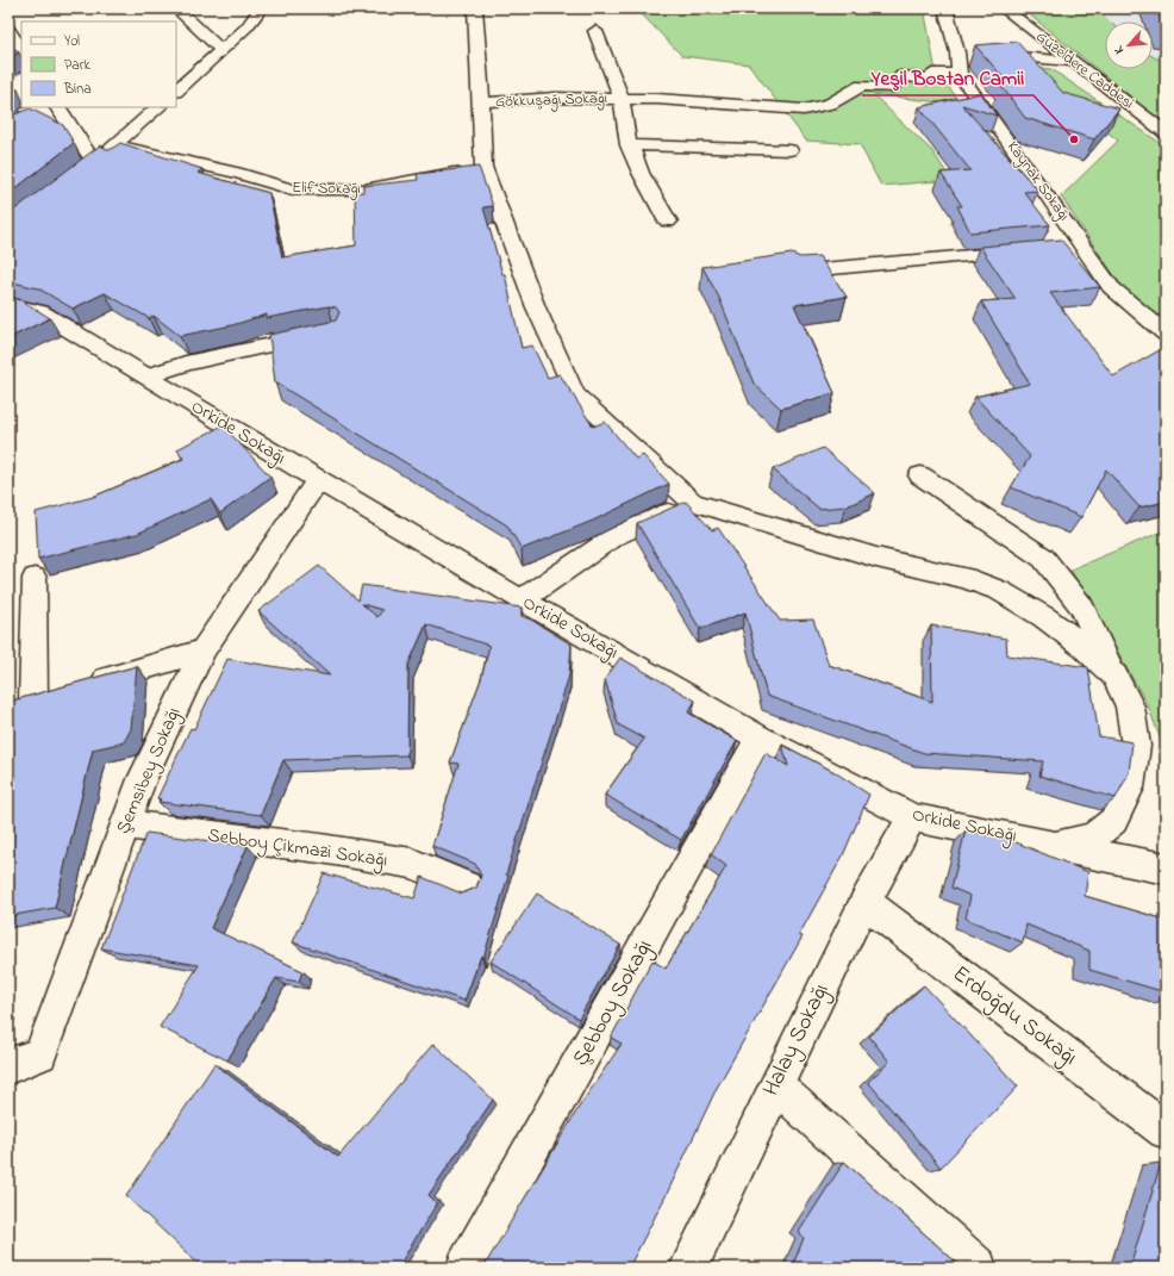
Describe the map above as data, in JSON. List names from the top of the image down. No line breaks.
{"streets":{"street":["Güzeldere Caddesi","Gökkuşağı Sokağı","Kaynak Sokağı","Elif Sokağı","Orkide Sokağı","Şemsibey Sokağı","Sebboy Çikmazi Sokağı","Şebboy Sokağı","Erdoğdu Sokağı","Halay Sokağı"]},"crossings":[["Gökkuşağı Sokağı","Kaynak Sokağı"],["Orkide Sokağı","Şemsibey Sokağı"],["Orkide Sokağı","Şebboy Sokağı"],["Orkide Sokağı","Halay Sokağı"],["Şemsibey Sokağı","Sebboy Çikmazi Sokağı"],["Erdoğdu Sokağı","Halay Sokağı"]],"places":["Yeşil Bostan Camii"],"legend":["Yol","Park","Bina"],"north":"bottom left"}
